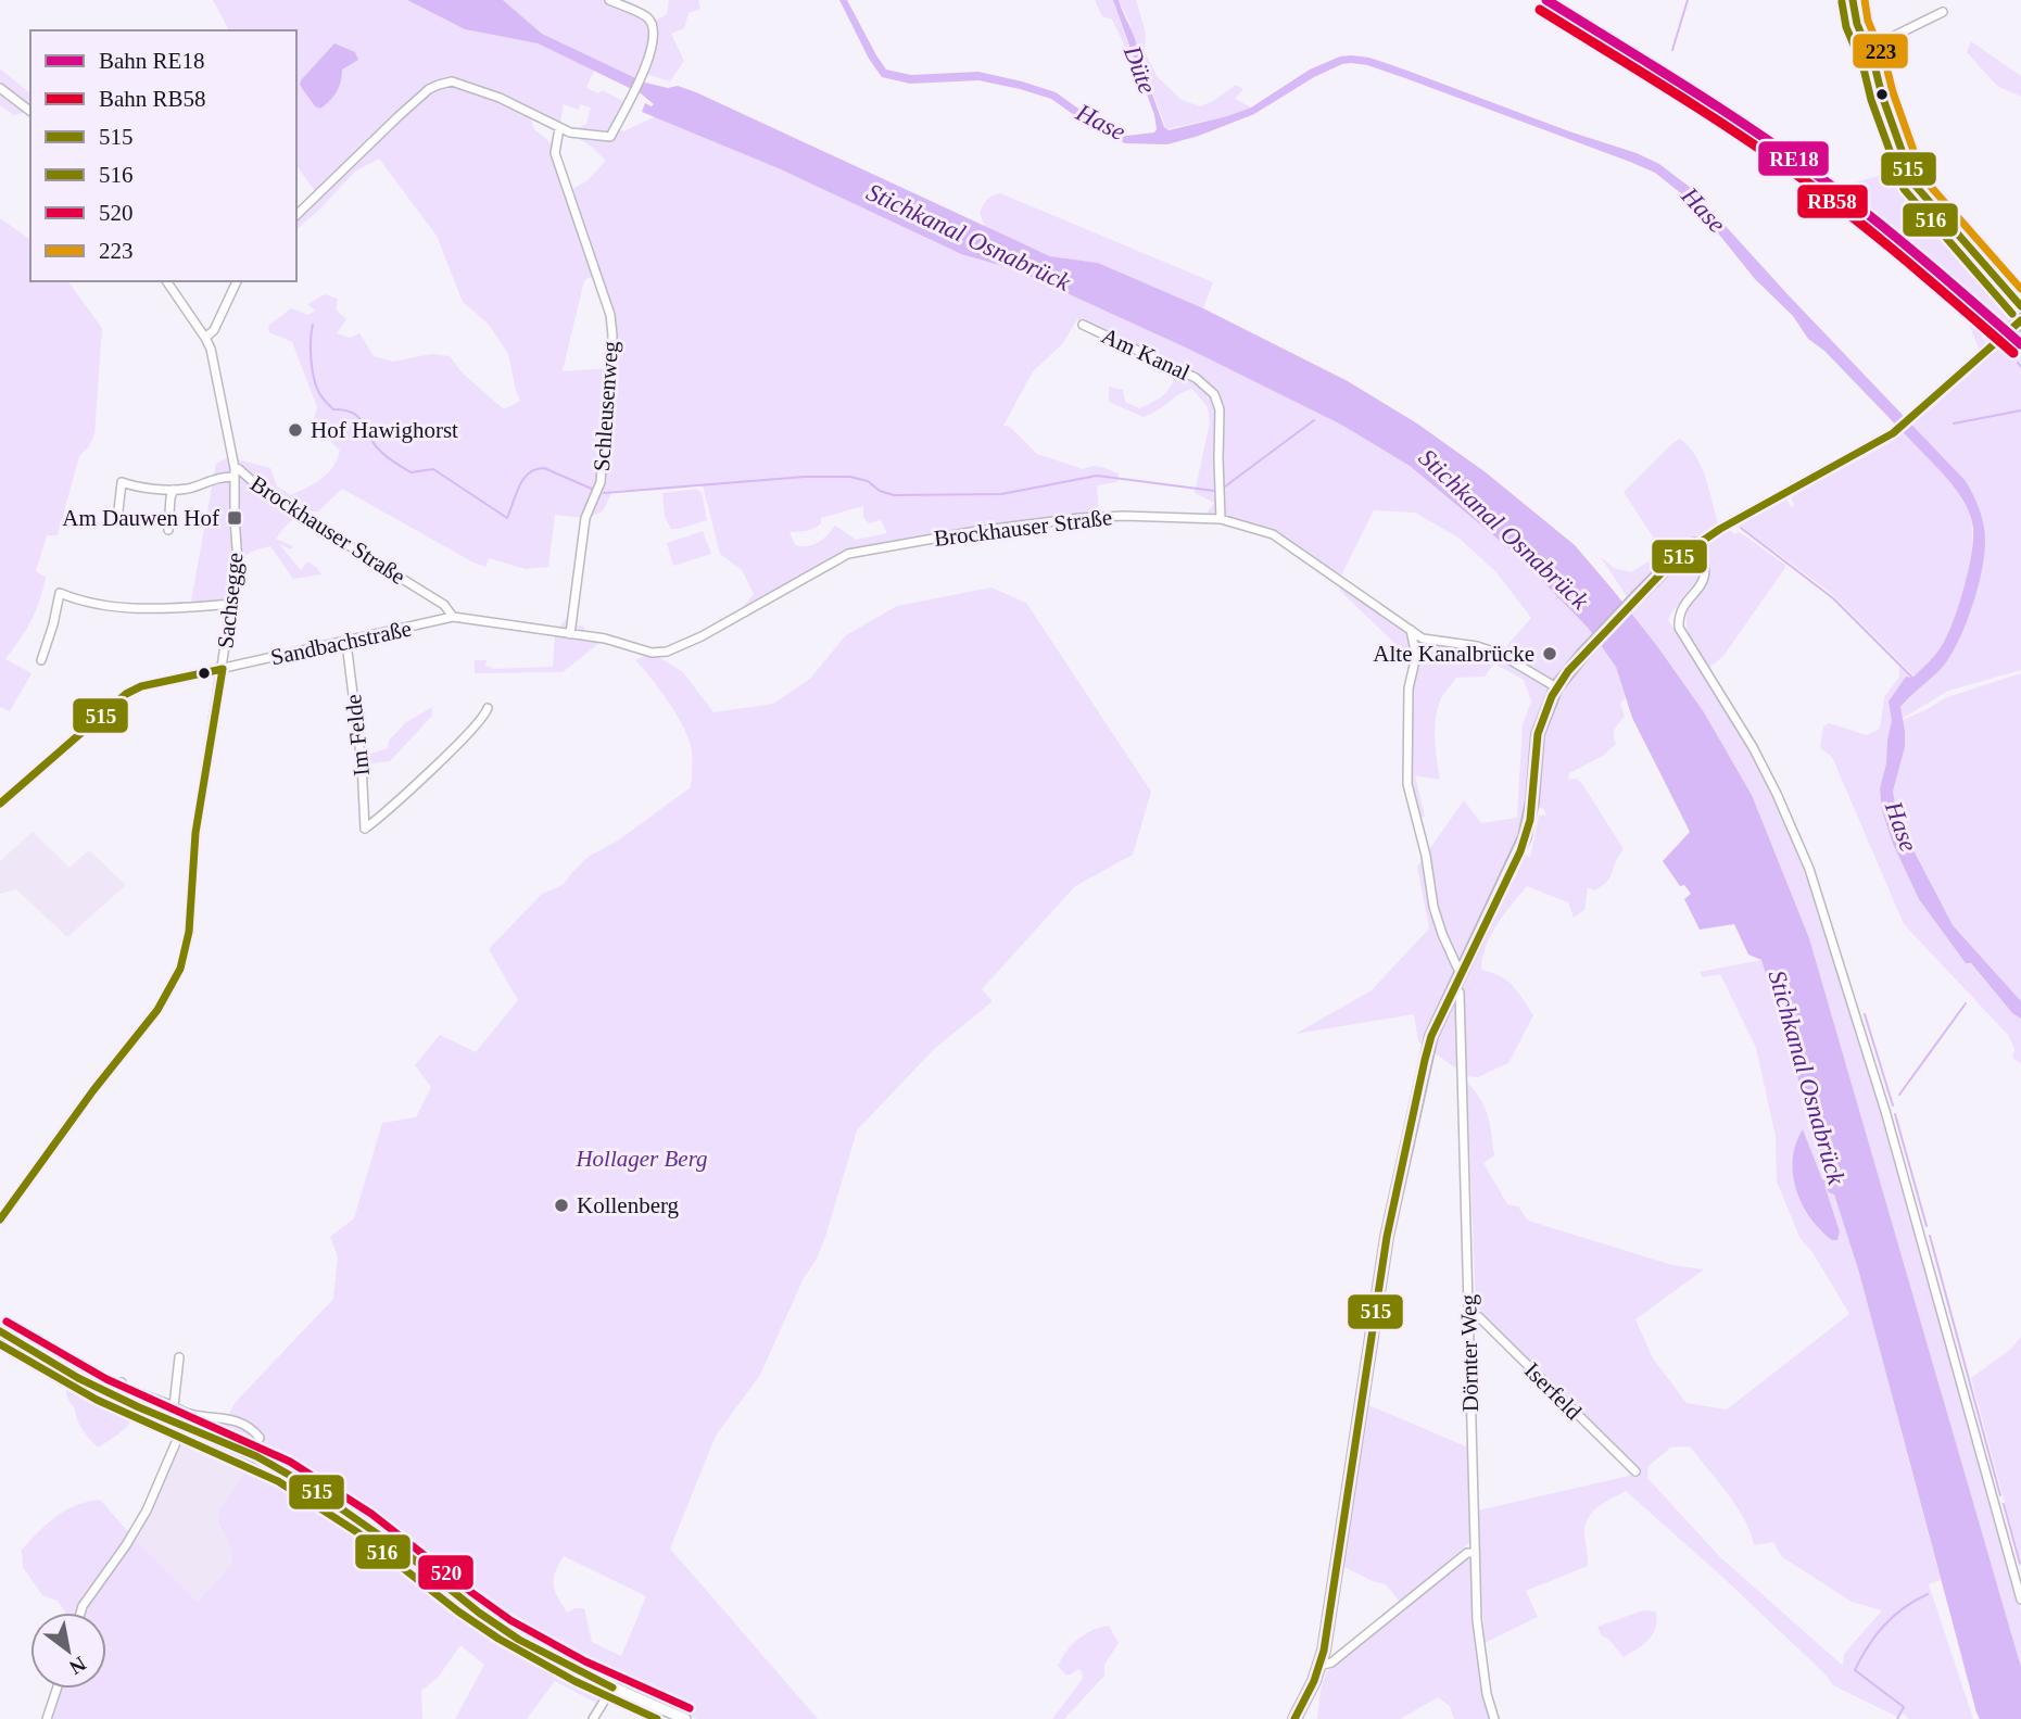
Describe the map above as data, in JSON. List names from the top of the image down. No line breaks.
{"streets":{"street":["Am Kanal","Schleusenweg","Brockhauser Straße","Sachsegge","Sandbachstraße","Im Felde","Dörnter Weg","Iserfeld"]},"crossings":[["Am Kanal","Brockhauser Straße"],["Schleusenweg","Brockhauser Straße"],["Brockhauser Straße","Sachsegge"],["Brockhauser Straße","Sandbachstraße"],["Sachsegge","Sandbachstraße"],["Sandbachstraße","Im Felde"],["Dörnter Weg","Iserfeld"]],"water":["Düte","Hase","Stichkanal Osnabrück"],"parks":["Hollager Berg"],"places":{"other":["Hof Hawighorst","Alte Kanalbrücke","Kollenberg"],"transit":["Am Dauwen Hof"]},"lines":["rail line RE18","transit line 515","transit line 223","transit line 516","rail line RB58","transit line 520"],"legend":["Bahn RE18","Bahn RB58","515","516","520","223"],"north":"bottom right"}
